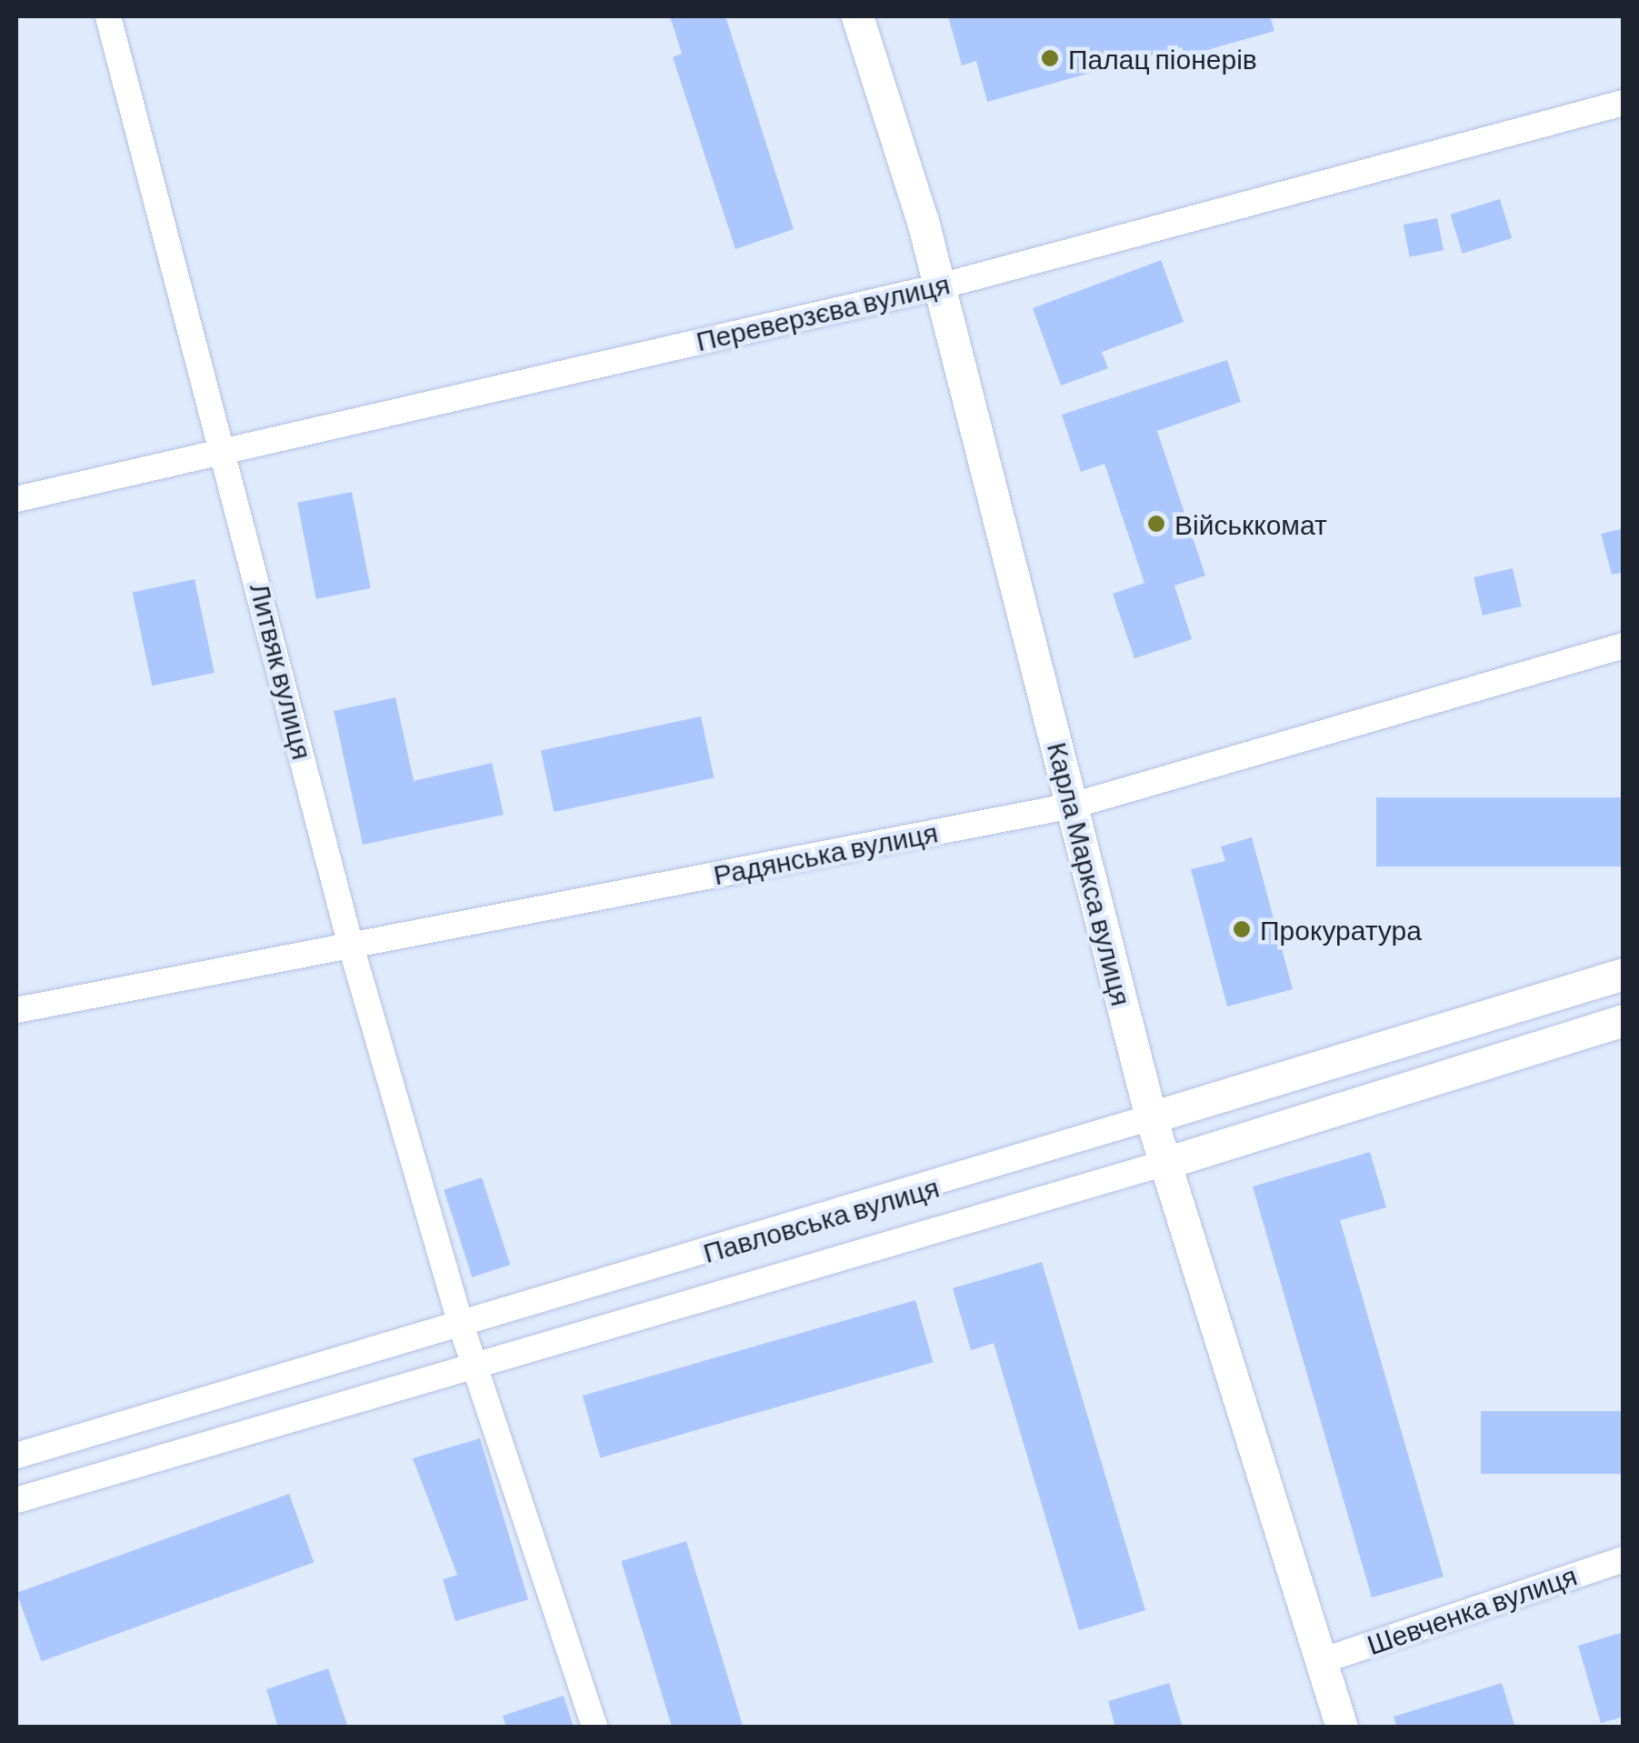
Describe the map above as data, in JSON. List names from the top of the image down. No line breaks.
{"streets":{"street":["Переверзєва вулиця","Литвяк вулиця","Радянська вулиця","Карла Маркса вулиця","Павловська вулиця","Шевченка вулиця"]},"crossings":[["Переверзєва вулиця","Литвяк вулиця"],["Переверзєва вулиця","Карла Маркса вулиця"],["Литвяк вулиця","Радянська вулиця"],["Литвяк вулиця","Павловська вулиця"],["Радянська вулиця","Карла Маркса вулиця"],["Карла Маркса вулиця","Павловська вулиця"],["Карла Маркса вулиця","Шевченка вулиця"]],"places":["Палац піонерів","Військкомат","Прокуратура"]}
